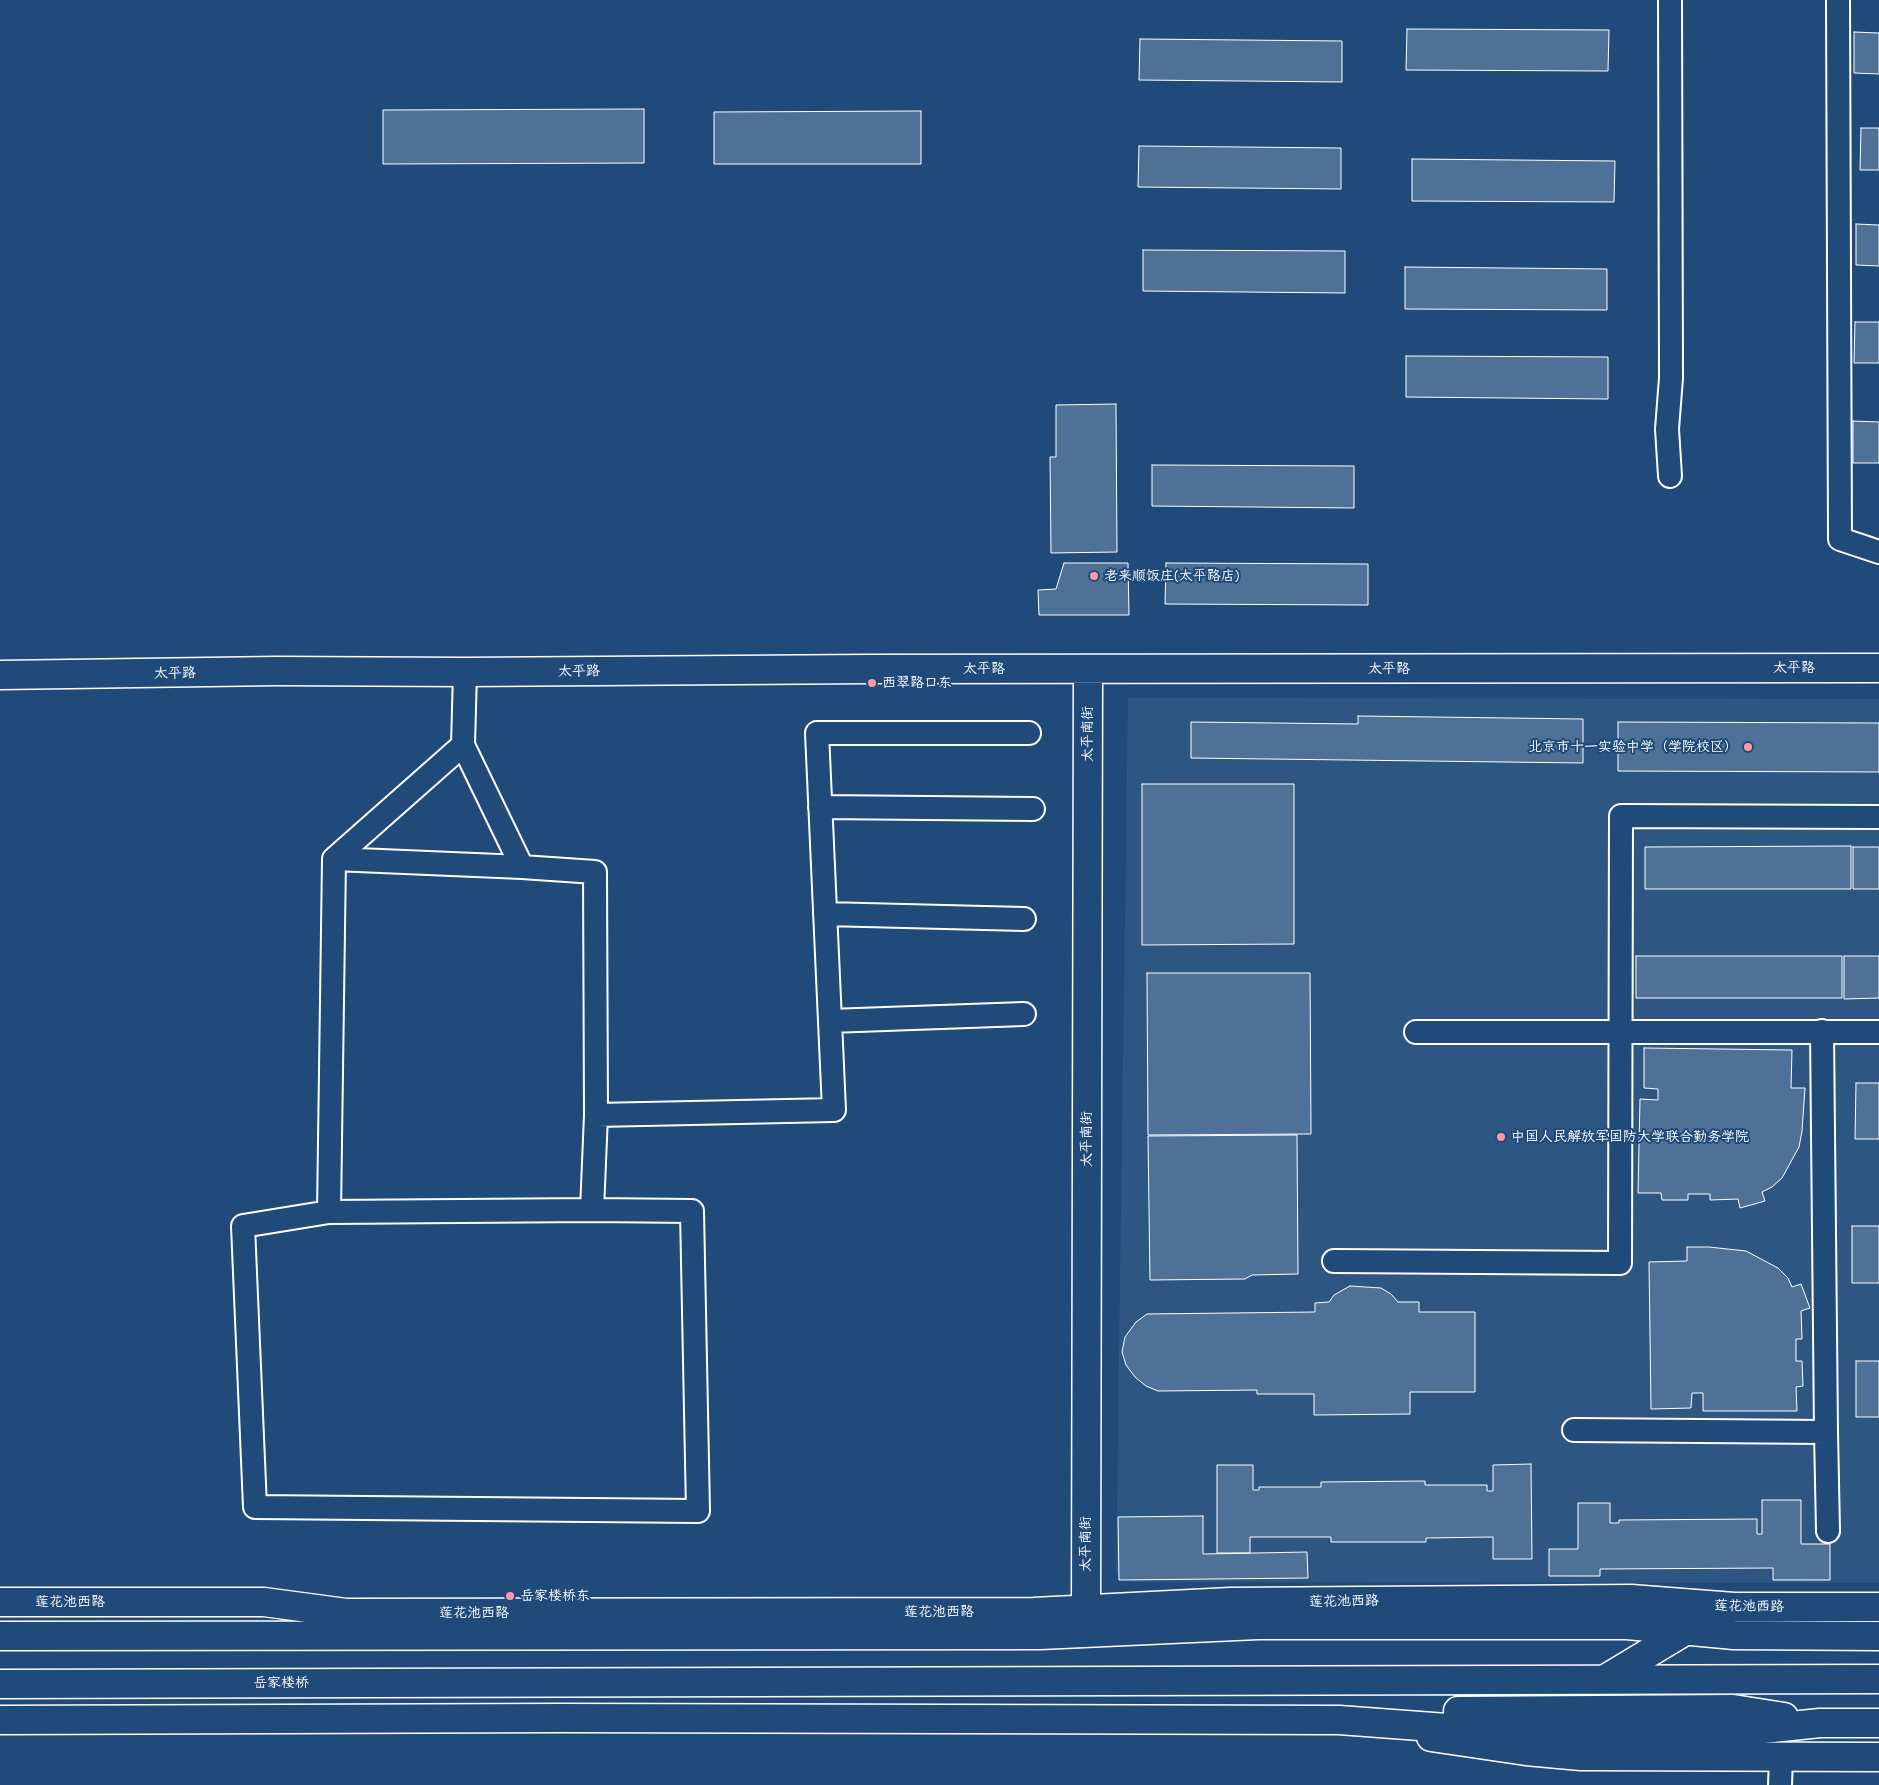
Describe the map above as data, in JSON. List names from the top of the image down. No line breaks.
{"streets":{"main road":["太平路","太平南街","莲花池西路","岳家楼桥"]},"crossings":[["太平路","太平南街"],["太平南街","莲花池西路"]],"places":["老来顺饭庄(太平路店)","西翠路口东","北京市十一实验中学（学院校区）","中国人民解放军国防大学联合勤务学院","岳家楼桥东"]}
